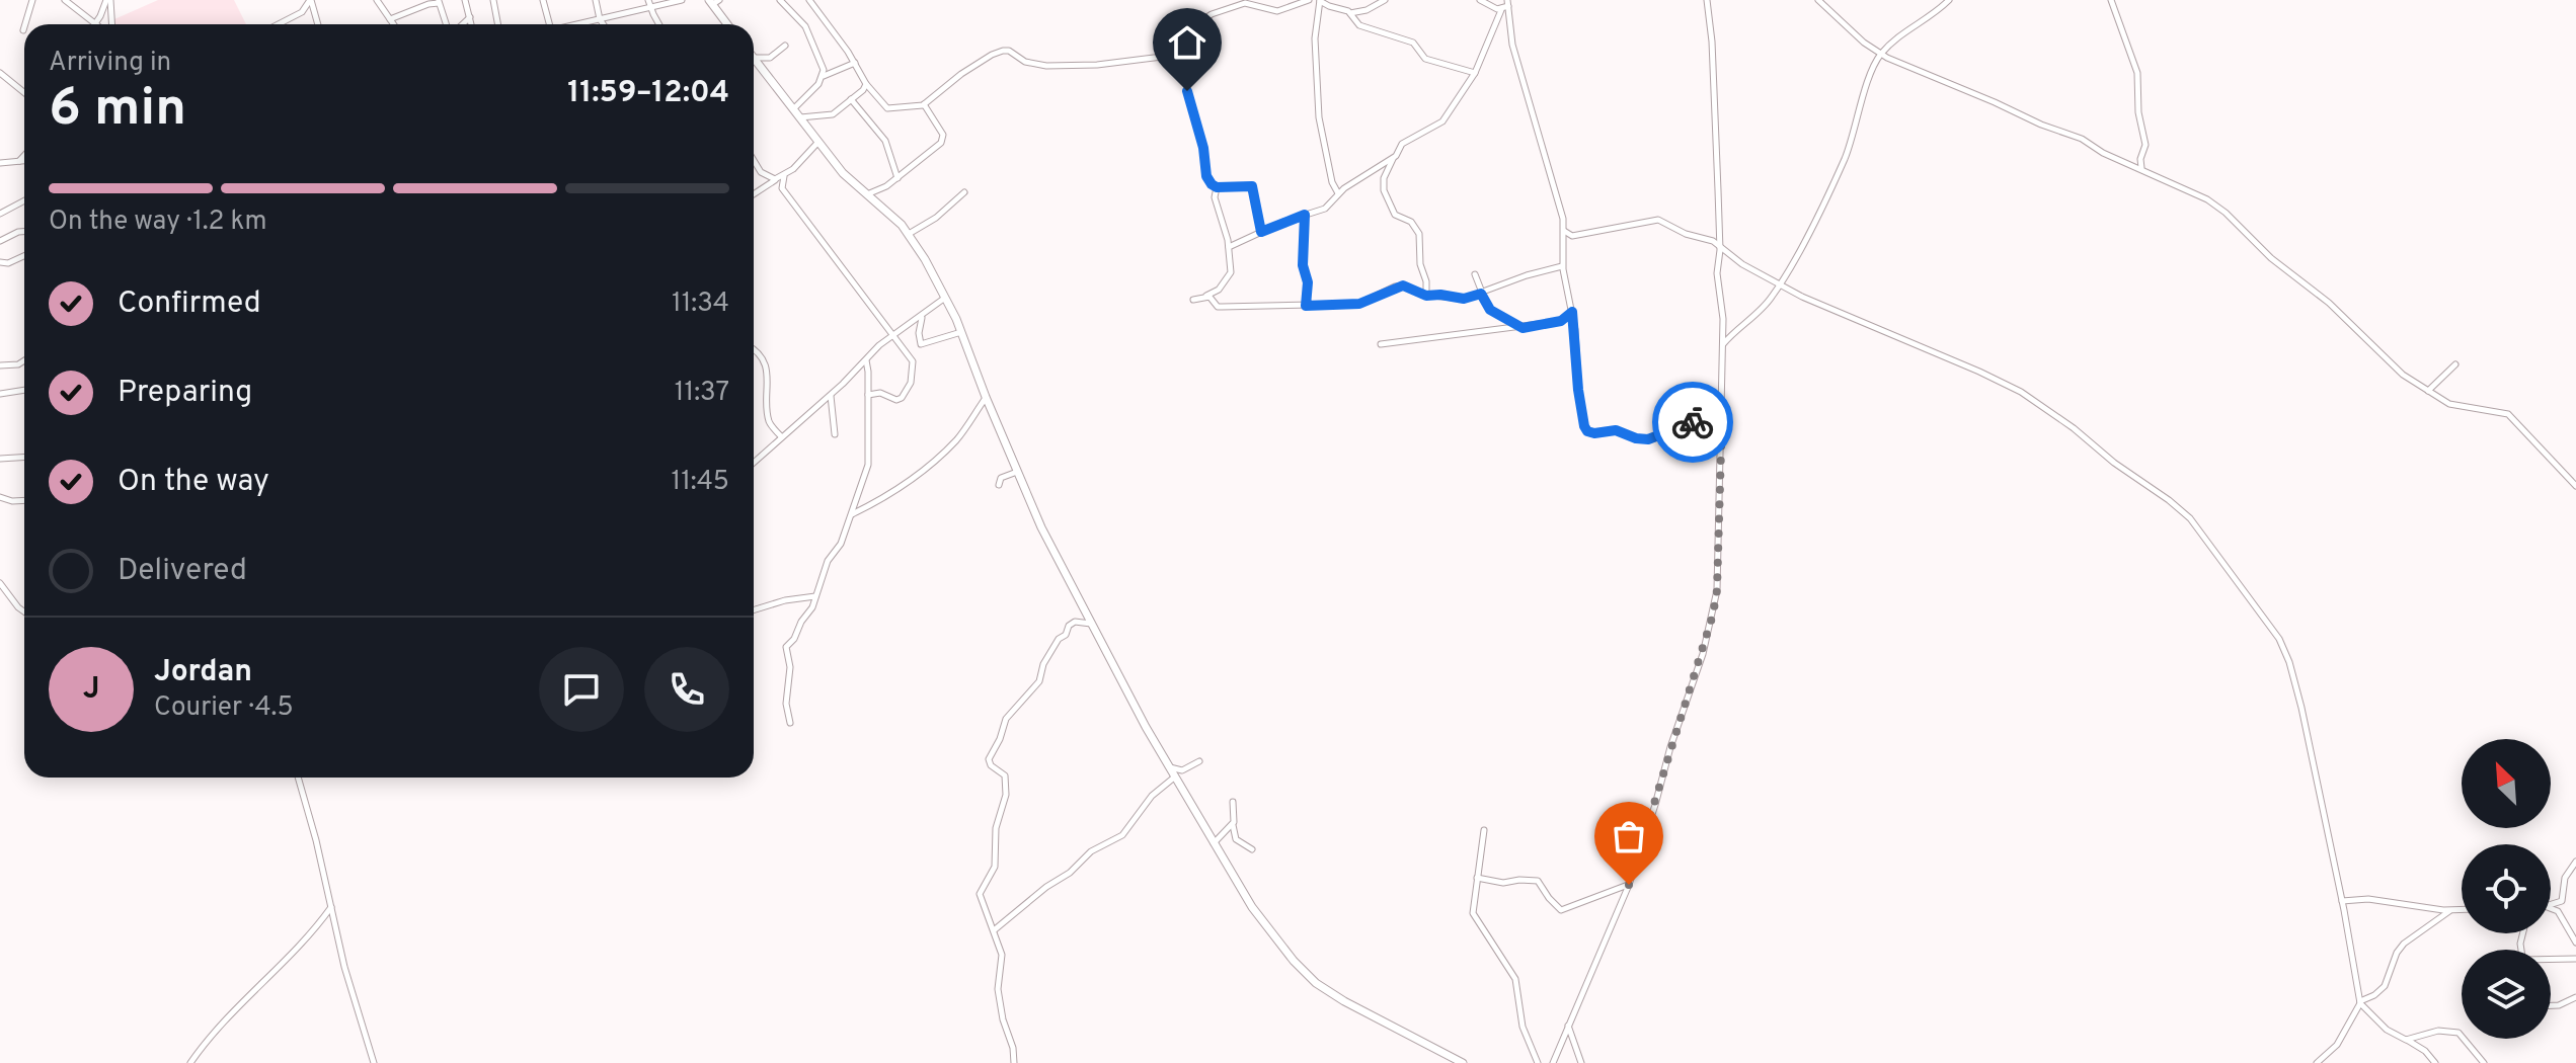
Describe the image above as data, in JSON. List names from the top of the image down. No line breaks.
{"north":"top left","page":{"heading":["6 min","Arriving in","11:59–12:04"],"panel":["Jordan","Courier · 4.5"],"bar":"On the way · 1.2 km","list":[["Confirmed","11:34"],["Preparing","11:37"],["On the way","11:45"],"Delivered"],"round":"J"}}
